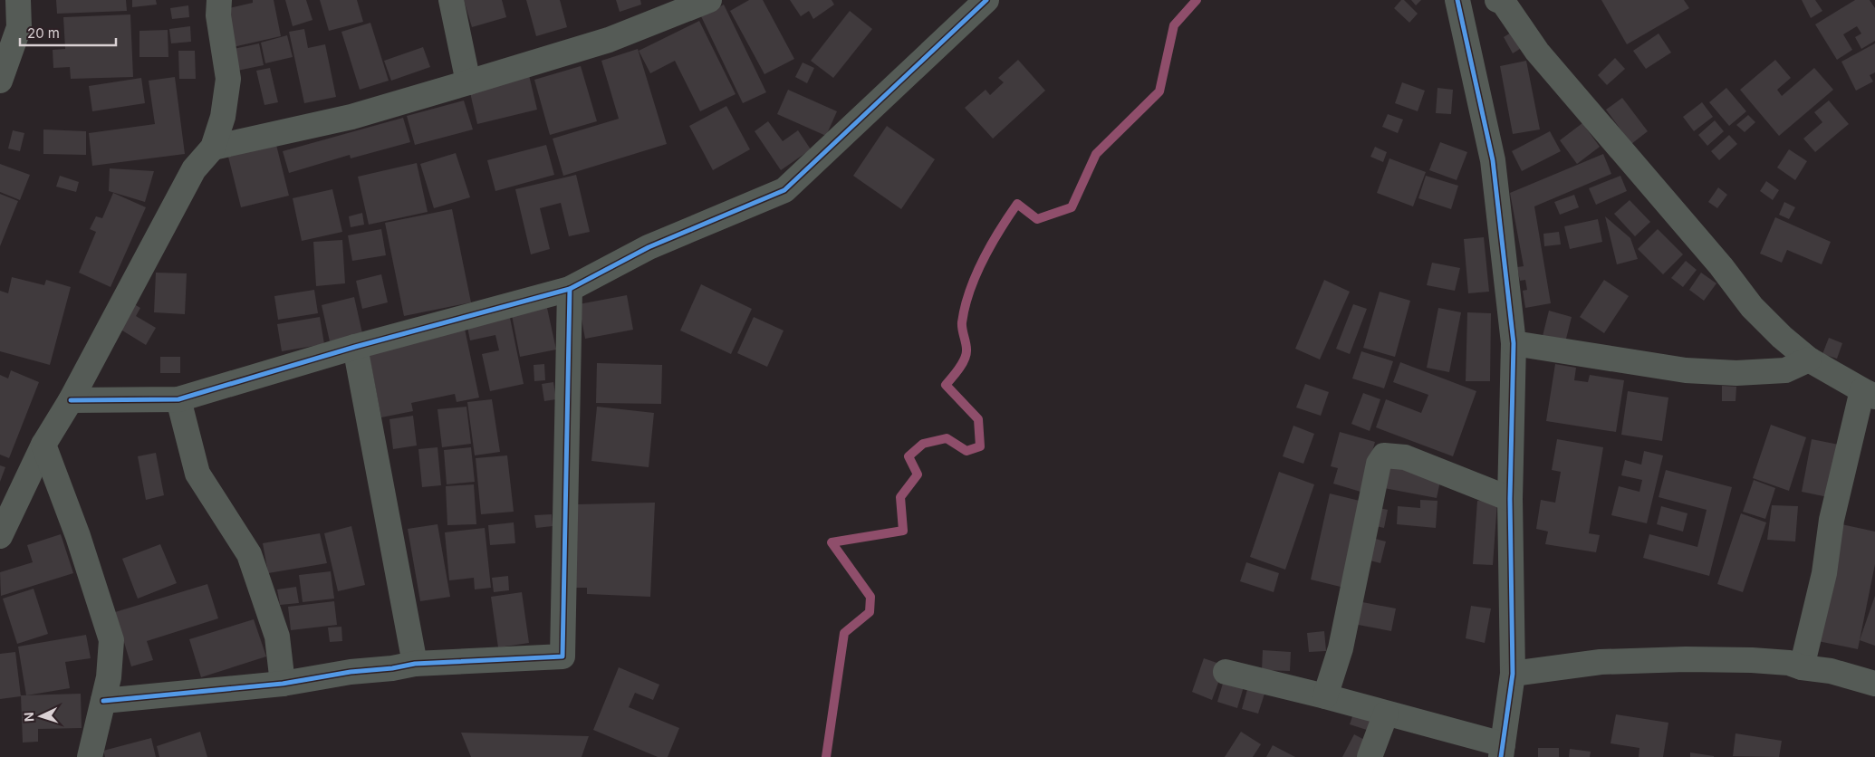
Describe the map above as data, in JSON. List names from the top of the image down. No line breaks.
{"scale_bar":"20 m","north":"left"}
